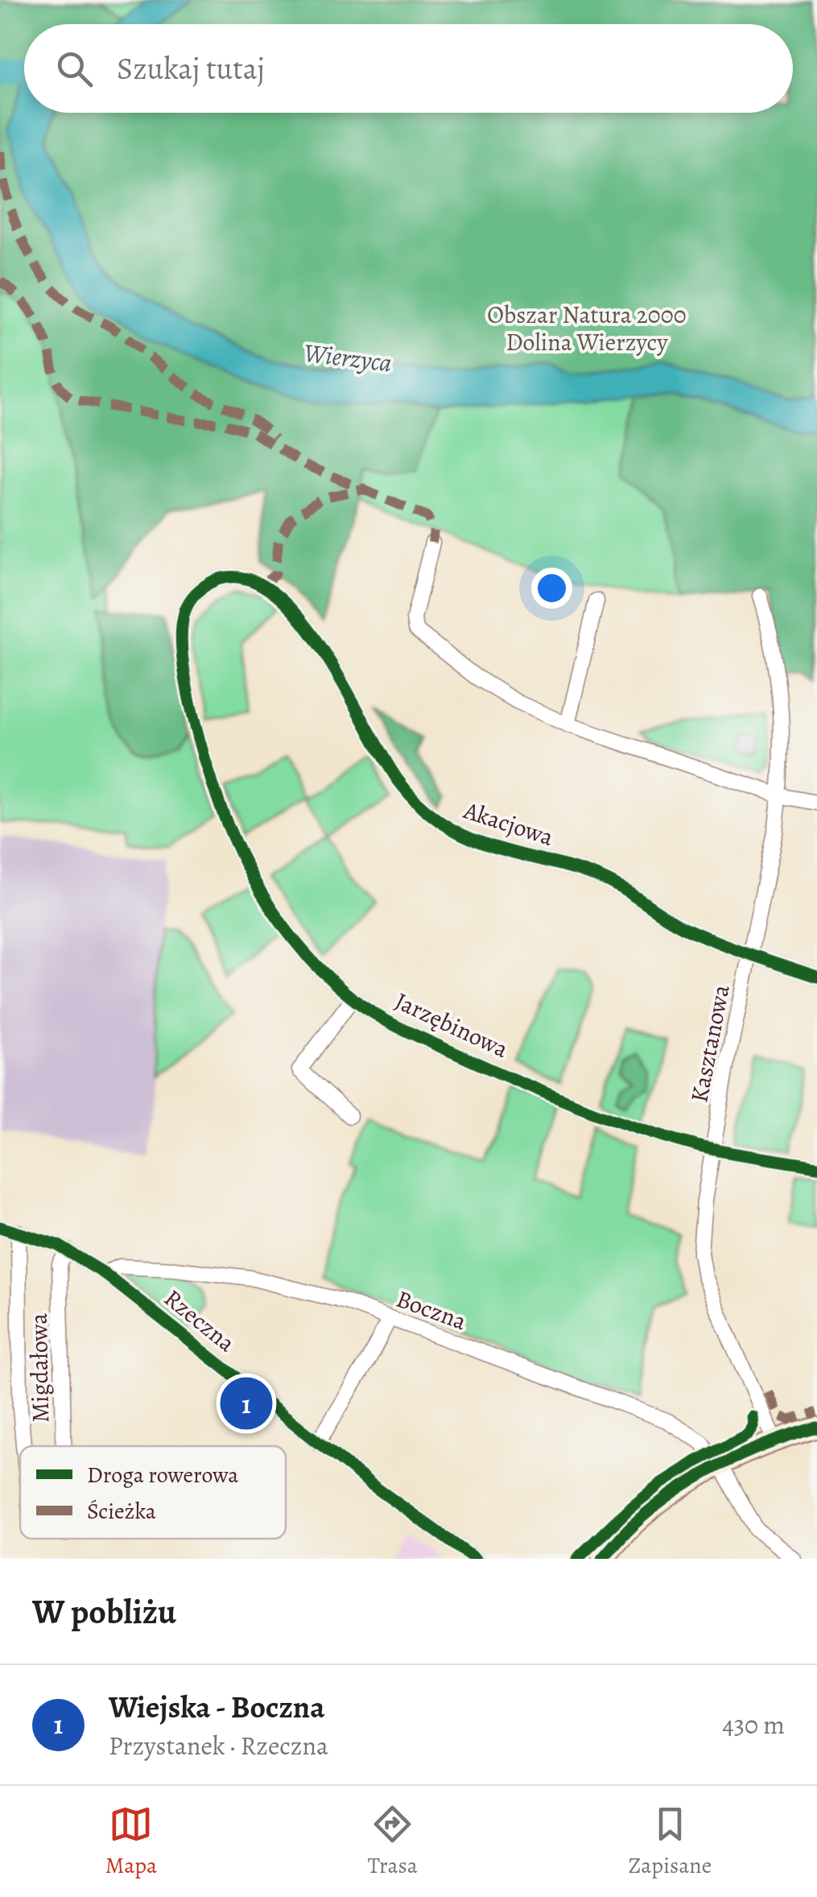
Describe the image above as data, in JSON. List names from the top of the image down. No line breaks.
{"streets":{"street":["Akacjowa","Jarzębinowa","Kasztanowa","Boczna","Rzeczna","Migdałowa"]},"crossings":[["Akacjowa","Jarzębinowa"],["Akacjowa","Kasztanowa"],["Jarzębinowa","Kasztanowa"],["Boczna","Rzeczna"],["Rzeczna","Migdałowa"]],"water":["Wierzyca"],"parks":["Obszar Natura 2000 Dolina Wierzycy"],"legend":["Droga rowerowa","Ścieżka"],"page":{"search":"Szukaj tutaj","pins":"1","heading":"W pobliżu","list":[{"mark":"1","name":"Wiejska - Boczna","note":"Przystanek · Rzeczna","value":"430 m"}],"nav":["Mapa","Trasa","Zapisane"]}}
